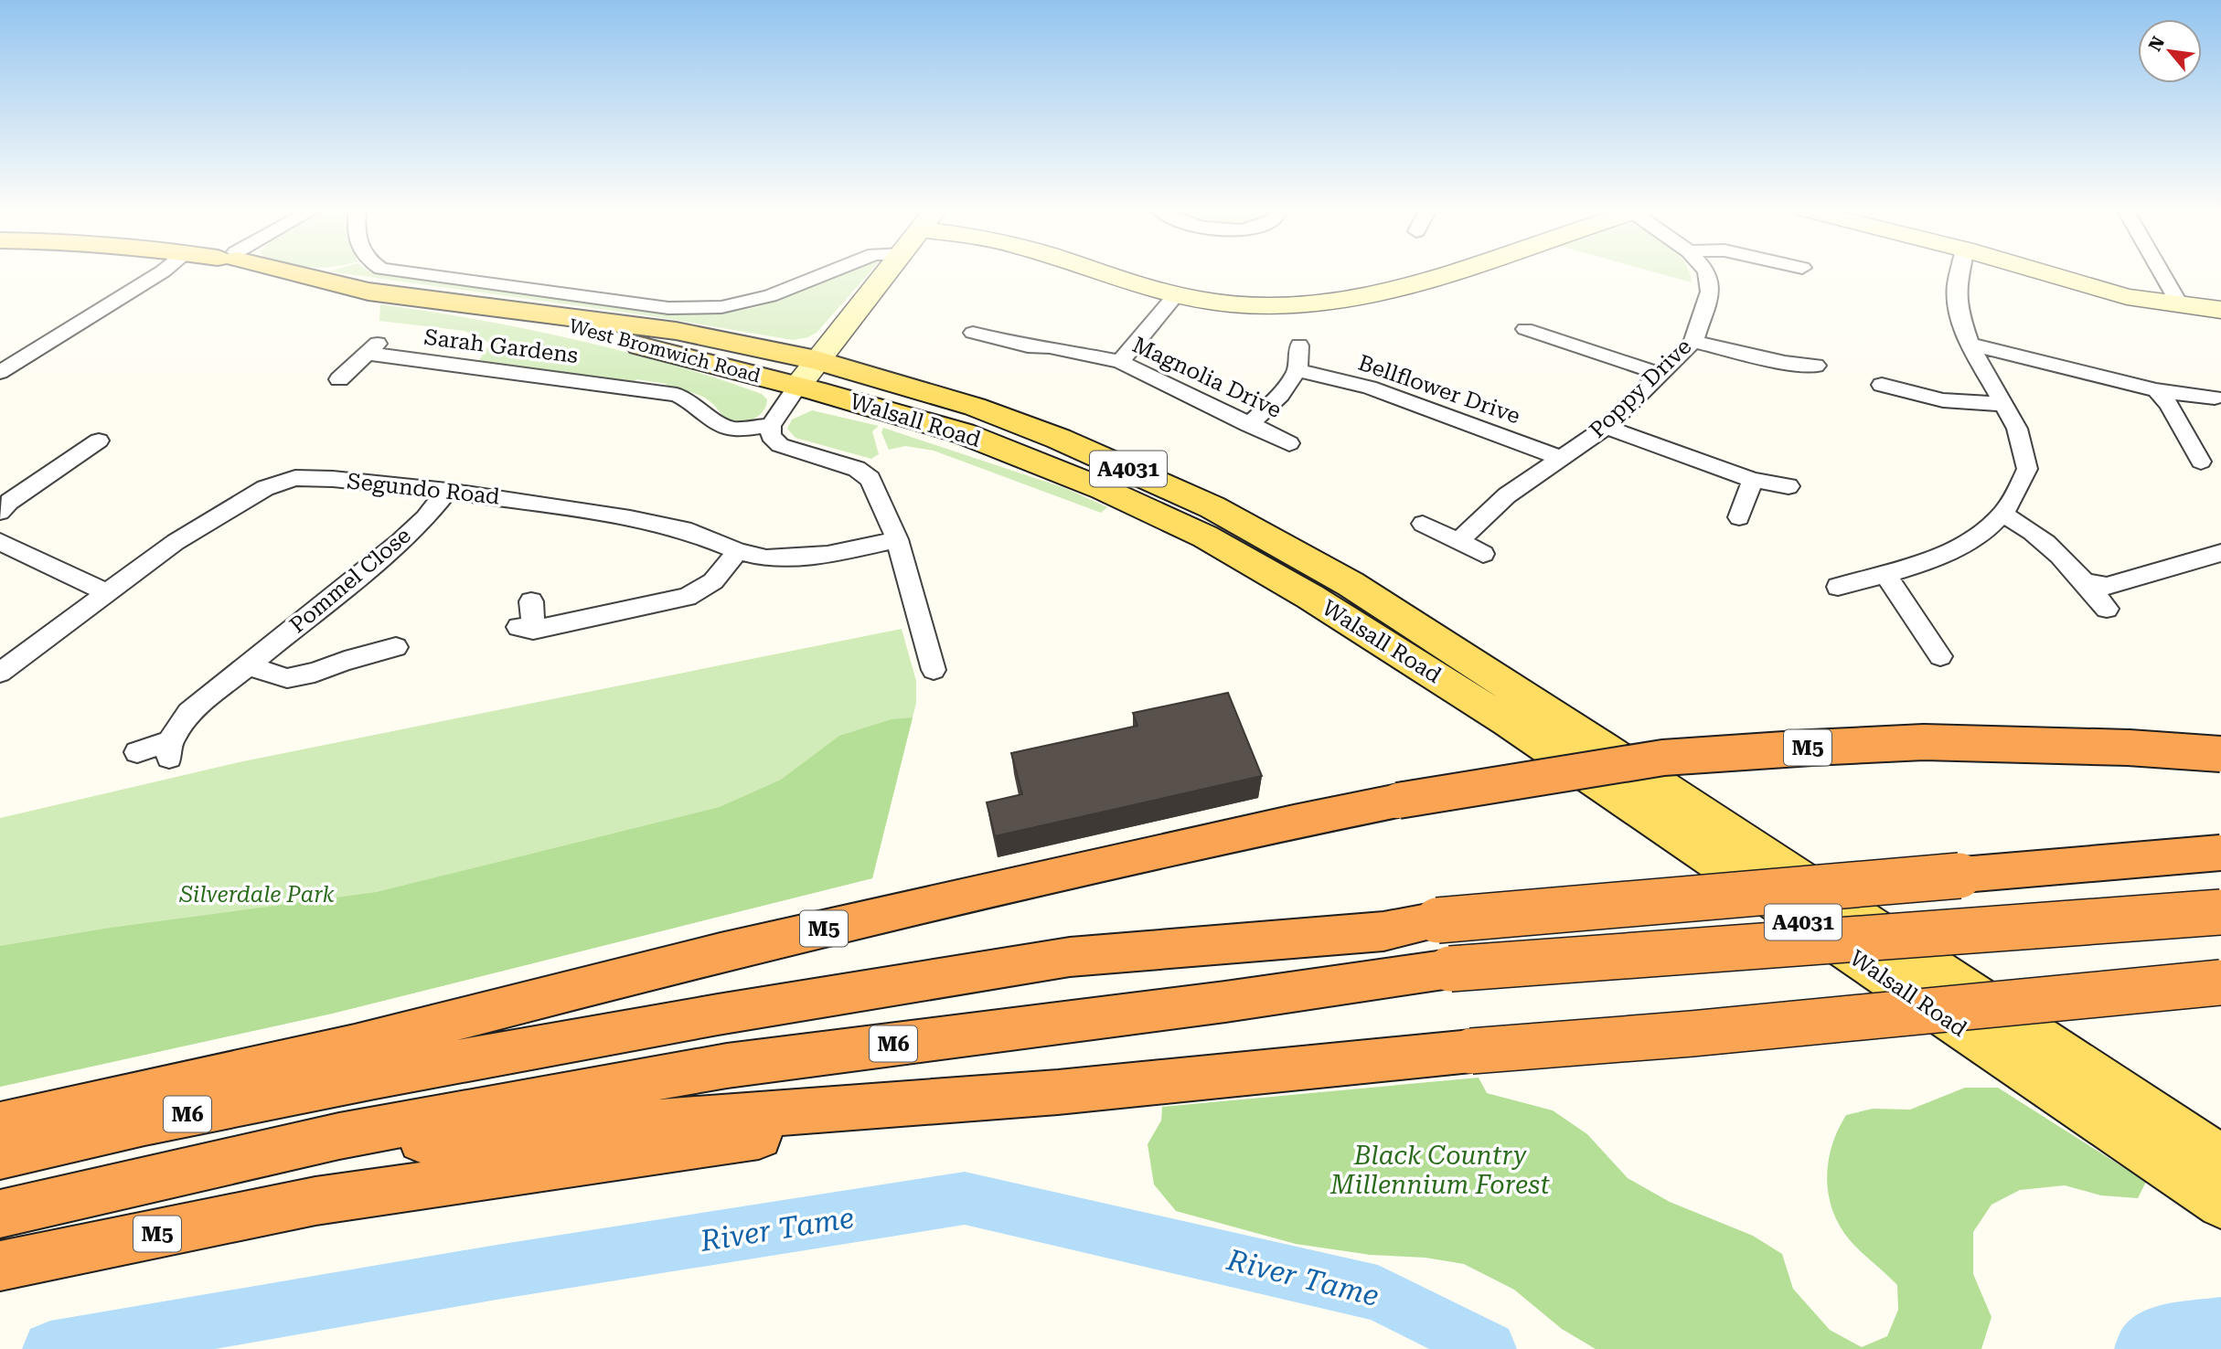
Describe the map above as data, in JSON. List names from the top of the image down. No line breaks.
{"streets":{"highway":["M5","M6"],"main road":["West Bromwich Road","Walsall Road","A4031"],"street":["Sarah Gardens","Magnolia Drive","Poppy Drive","Bellflower Drive","Segundo Road","Pommel Close"]},"crossings":[["West Bromwich Road","Walsall Road"],["Poppy Drive","Bellflower Drive"],["Segundo Road","Pommel Close"],["M5","M6"]],"water":["River Tame"],"parks":["Silverdale Park","Black Country Millennium Forest"],"north":"top left"}
